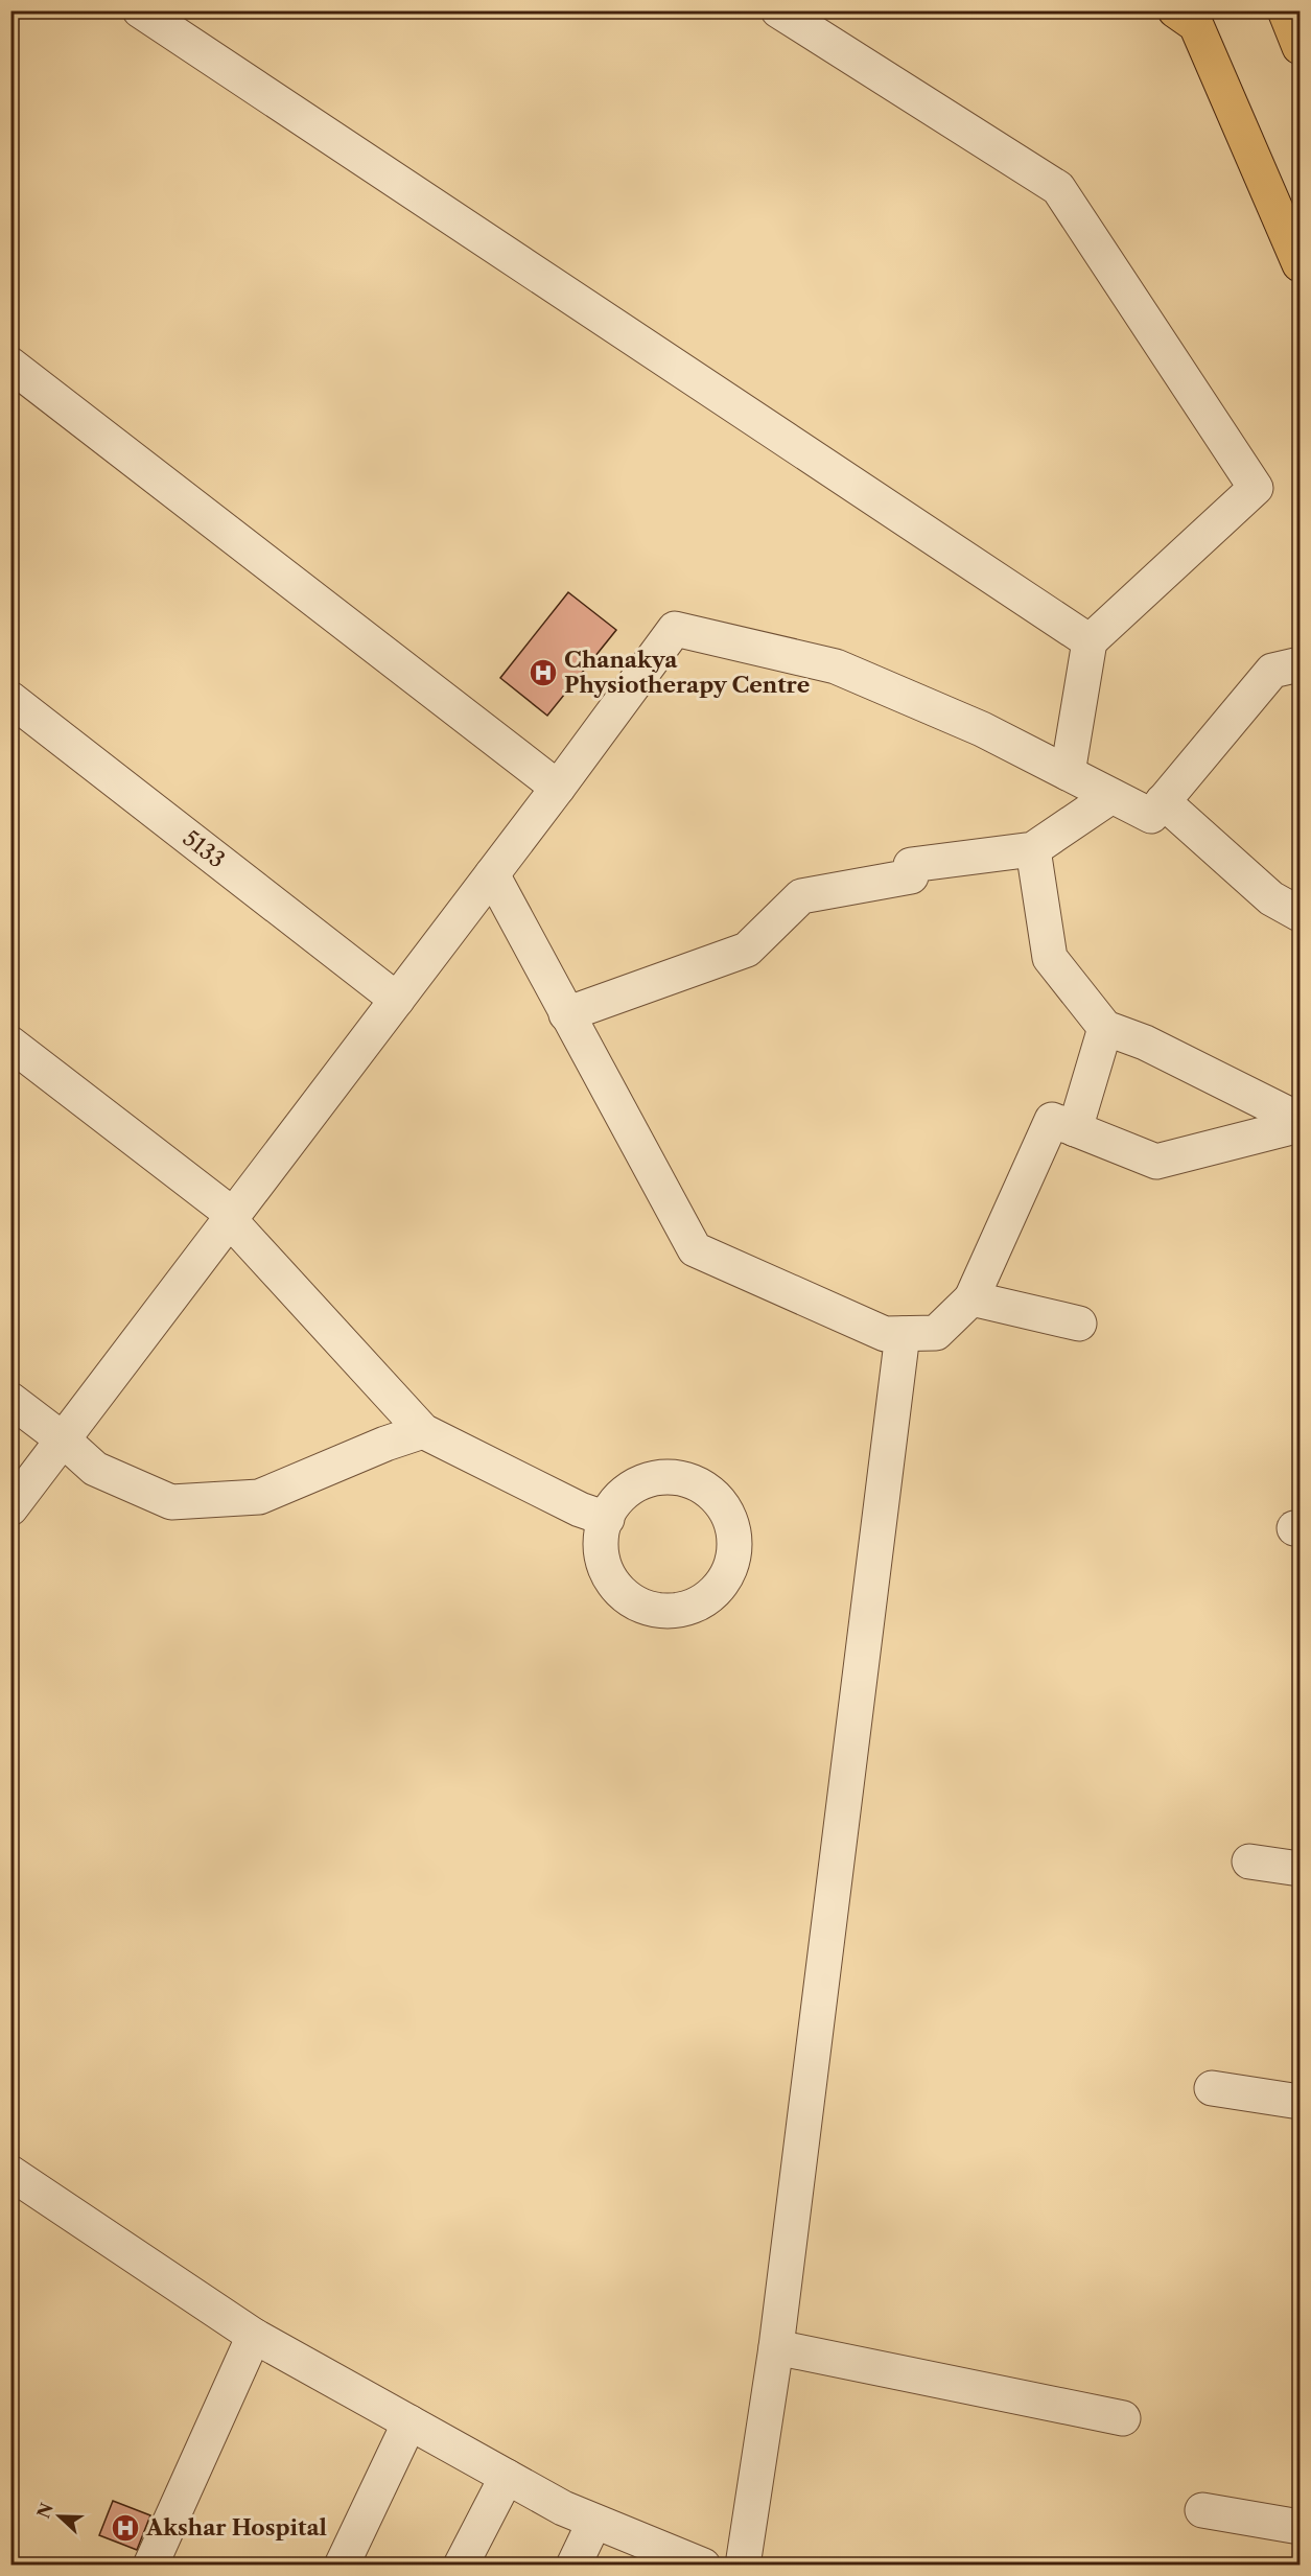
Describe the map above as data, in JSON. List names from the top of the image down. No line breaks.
{"streets":{"street":["5133"]},"places":{"hospital":["Chanakya Physiotherapy Centre","Akshar Hospital"]},"north":"left"}
